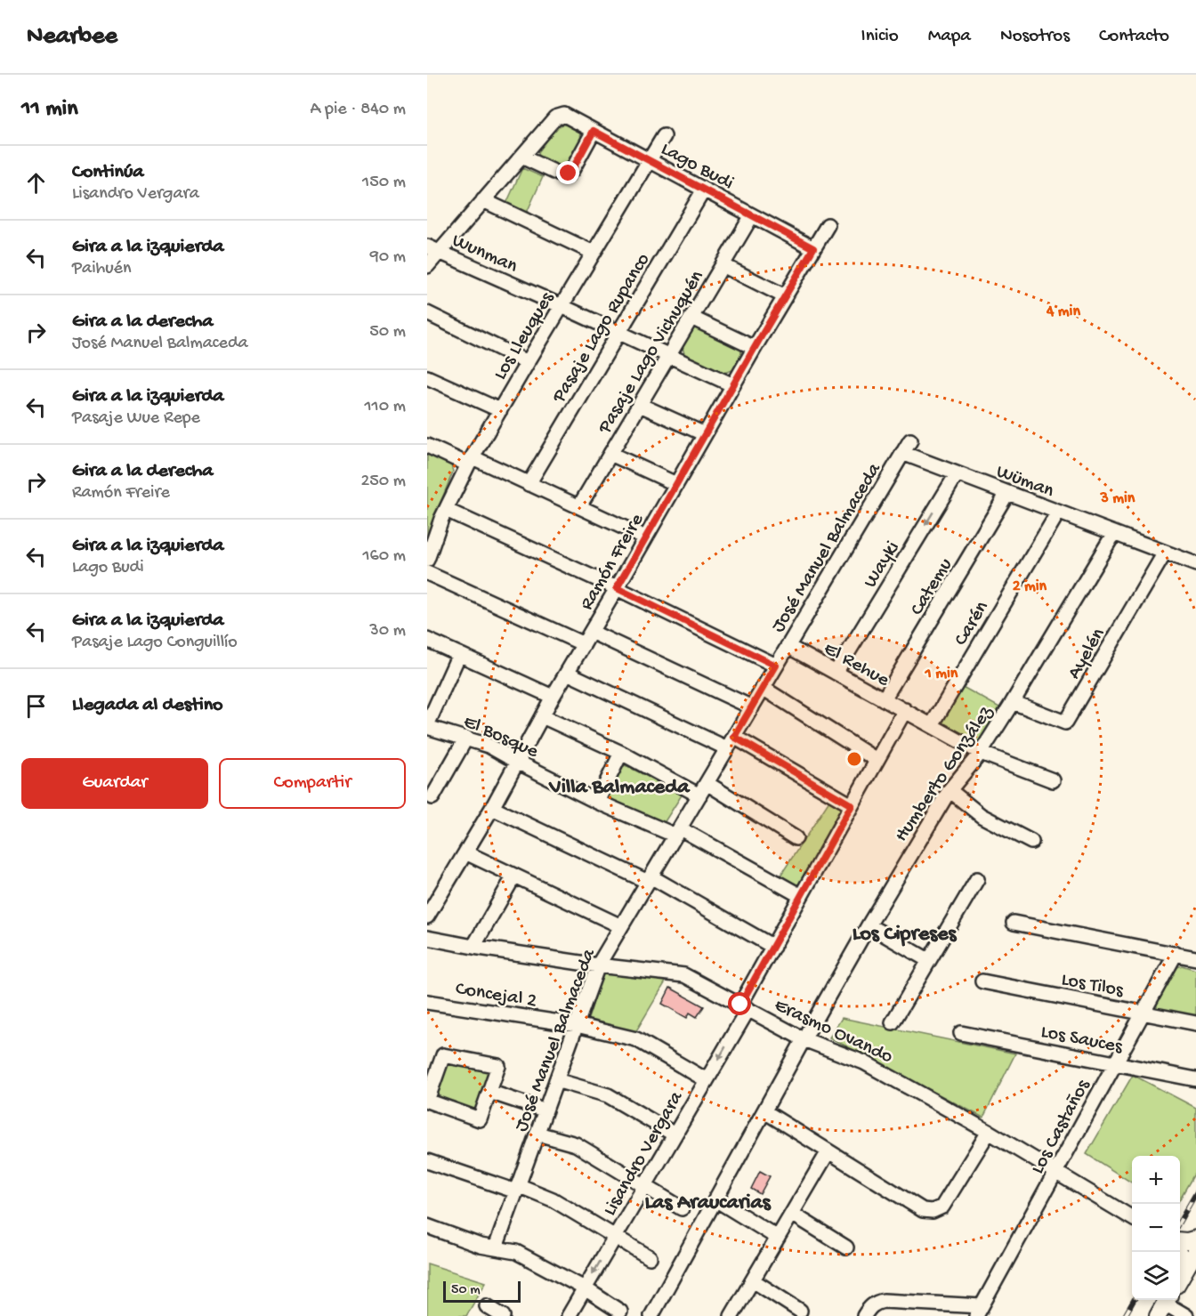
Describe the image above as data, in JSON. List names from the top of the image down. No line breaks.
{"streets":{"street":["Lago Budi","Wunman","Pasaje Lago Rupanco","Los Lleuques","Pasaje Lago Vichuquén","Wüman","José Manuel Balmaceda","Ramón Freire","Wayki","Catemu","Carén","Ayelén","El Rehue","El Bosque","Humberto González","Los Tilos","Concejal 2","Erasmo Ovando","Los Sauces","Los Castaños","Lisandro Vergara"]},"crossings":[["Lago Budi","Pasaje Lago Rupanco"],["Lago Budi","Los Lleuques"],["Lago Budi","Pasaje Lago Vichuquén"],["Lago Budi","Ramón Freire"],["Wunman","Pasaje Lago Rupanco"],["Wunman","Los Lleuques"],["Wunman","Pasaje Lago Vichuquén"],["Wunman","Ramón Freire"],["Wüman","José Manuel Balmaceda"],["Wüman","Wayki"],["Wüman","Catemu"],["Wüman","Carén"],["Wüman","Ayelén"],["Wüman","Humberto González"],["José Manuel Balmaceda","El Rehue"],["José Manuel Balmaceda","El Bosque"],["José Manuel Balmaceda","Concejal 2"],["José Manuel Balmaceda","Erasmo Ovando"],["Ramón Freire","El Bosque"],["Wayki","El Rehue"],["Catemu","El Rehue"],["Carén","El Rehue"],["Ayelén","Humberto González"],["El Rehue","Humberto González"],["El Rehue","Lisandro Vergara"],["El Bosque","Lisandro Vergara"],["Humberto González","Erasmo Ovando"],["Los Tilos","Los Castaños"],["Concejal 2","Lisandro Vergara"],["Erasmo Ovando","Los Castaños"],["Erasmo Ovando","Lisandro Vergara"],["Los Sauces","Los Castaños"]],"one_way":["Wayki"],"districts":["Villa Balmaceda","Los Cipreses","Las Araucarias"],"scale_bar":"50 m","page":{"header":"Nearbee","nav":["Inicio","Mapa","Nosotros","Contacto"],"heading":["11 min","A pie · 840 m"],"list":[["Continúa","Lisandro Vergara","150 m"],["Gira a la izquierda","Paihuén","90 m"],["Gira a la derecha","José Manuel Balmaceda","50 m"],["Gira a la izquierda","Pasaje Wue Repe","110 m"],["Gira a la derecha","Ramón Freire","250 m"],["Gira a la izquierda","Lago Budi","160 m"],["Gira a la izquierda","Pasaje Lago Conguillío","30 m"],"Llegada al destino"],"buttons":["Guardar","Compartir"],"map_buttons":["+","−"],"scale":"50 m"},"rings":["4 min","3 min","2 min","1 min"]}
